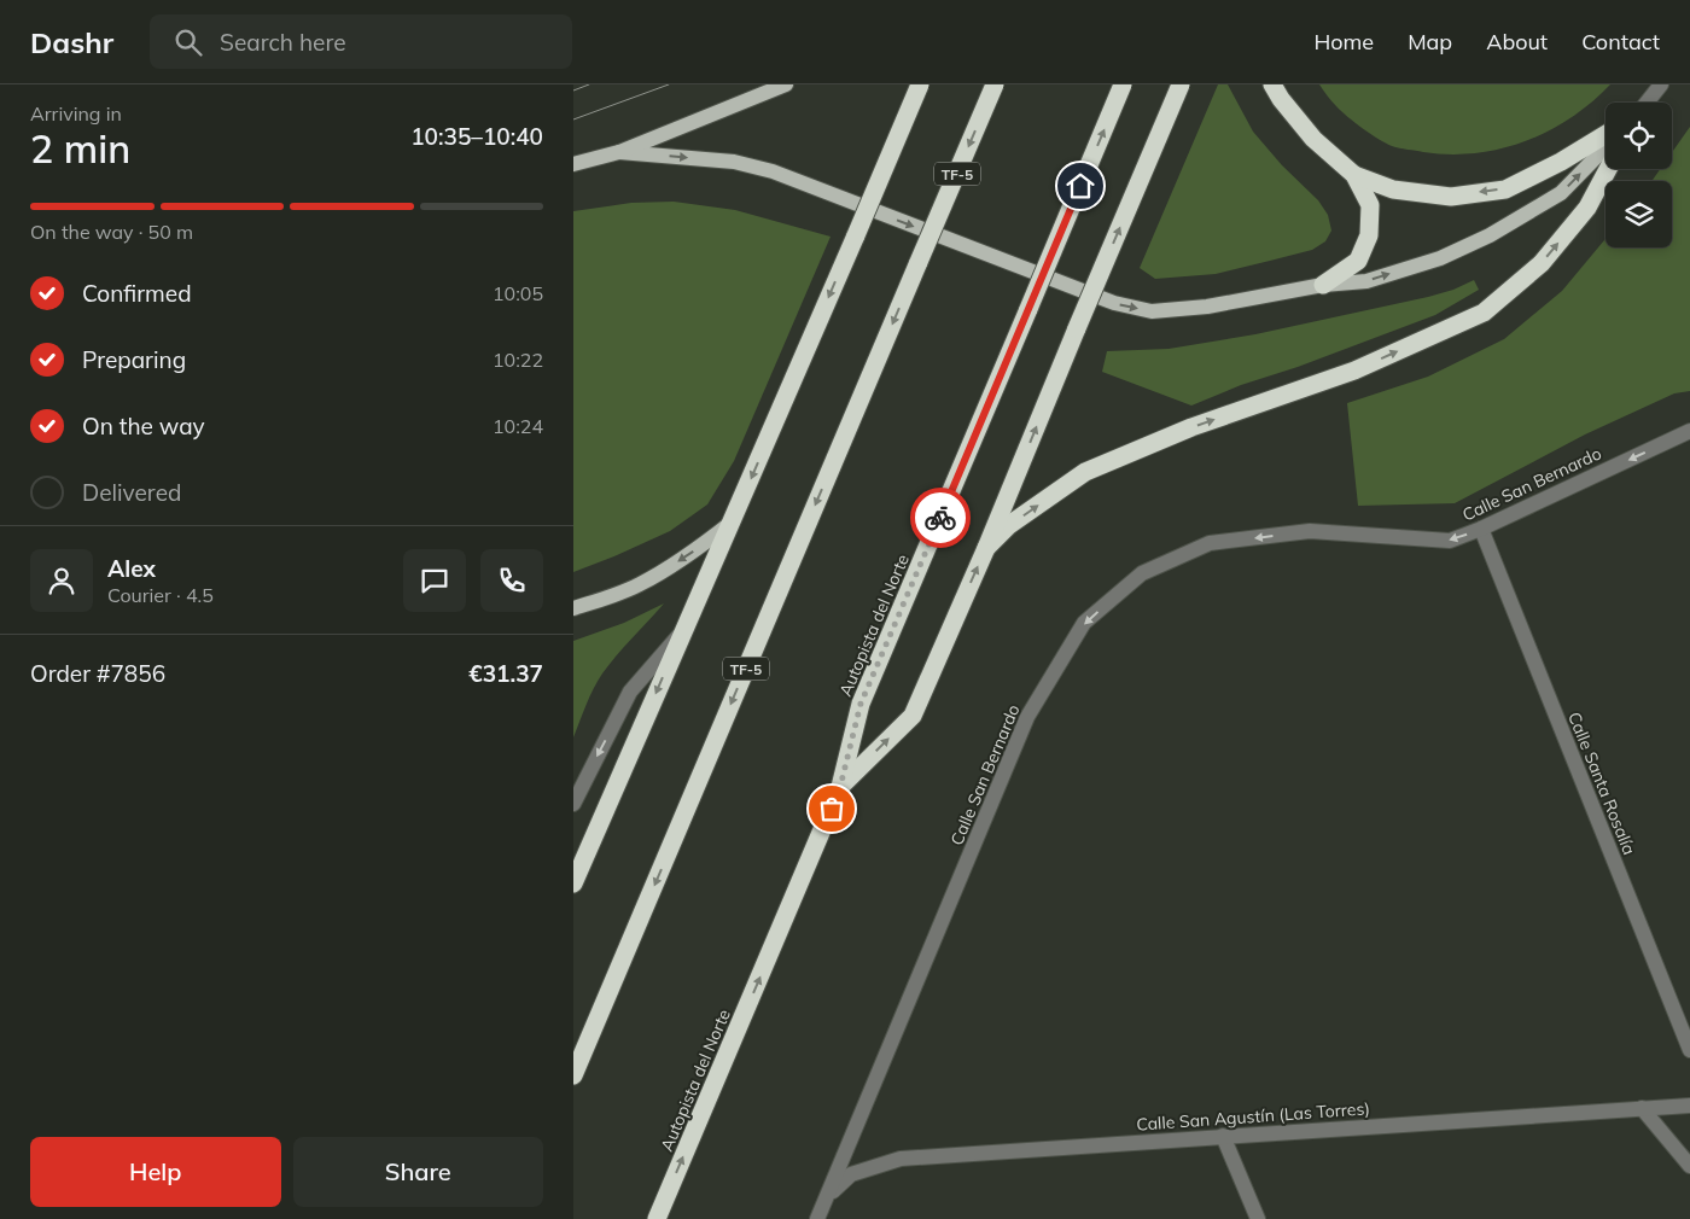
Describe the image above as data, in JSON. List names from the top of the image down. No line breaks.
{"streets":{"highway":["TF-5","Autopista del Norte"],"street":["Calle San Bernardo","Calle Santa Rosalía","Calle San Agustín (Las Torres)"]},"crossings":[["Calle San Bernardo","Calle Santa Rosalía"],["Calle San Bernardo","Calle San Agustín (Las Torres)"]],"one_way":["Calle San Bernardo"],"page":{"header":"Dashr","search":"Search here","nav":["Home","Map","About","Contact"],"heading":["2 min","Arriving in","10:35–10:40"],"panel":["Alex","Courier · 4.5","Order #7856","€31.37"],"bar":"On the way · 50 m","list":[["Confirmed","10:05"],["Preparing","10:22"],["On the way","10:24"],"Delivered"],"buttons":["Help","Share"]}}
